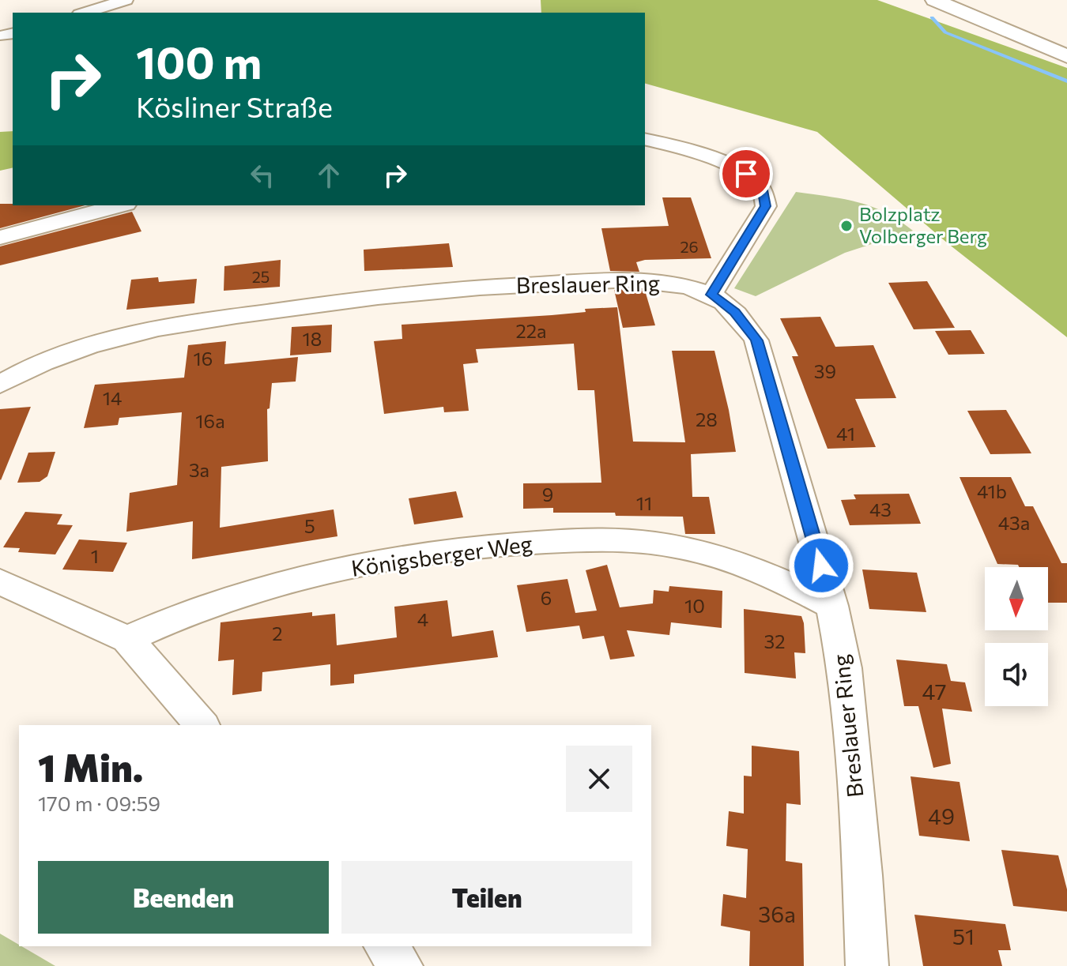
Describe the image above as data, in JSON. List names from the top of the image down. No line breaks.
{"streets":{"street":["Breslauer Ring","Königsberger Weg"]},"crossings":[["Breslauer Ring","Königsberger Weg"]],"places":["Bolzplatz Volberger Berg"],"house_numbers":["26","25","22a","18","16","39","14","28","16a","41","3a","41b","9","11","43","43a","5","1","6","10","4","2","32","47","49","36a","51"],"north":"bottom","page":{"turn":["100 m","Kösliner Straße"],"heading":["1 Min.","170 m · 09:59"],"buttons":["Beenden","Teilen"]}}
